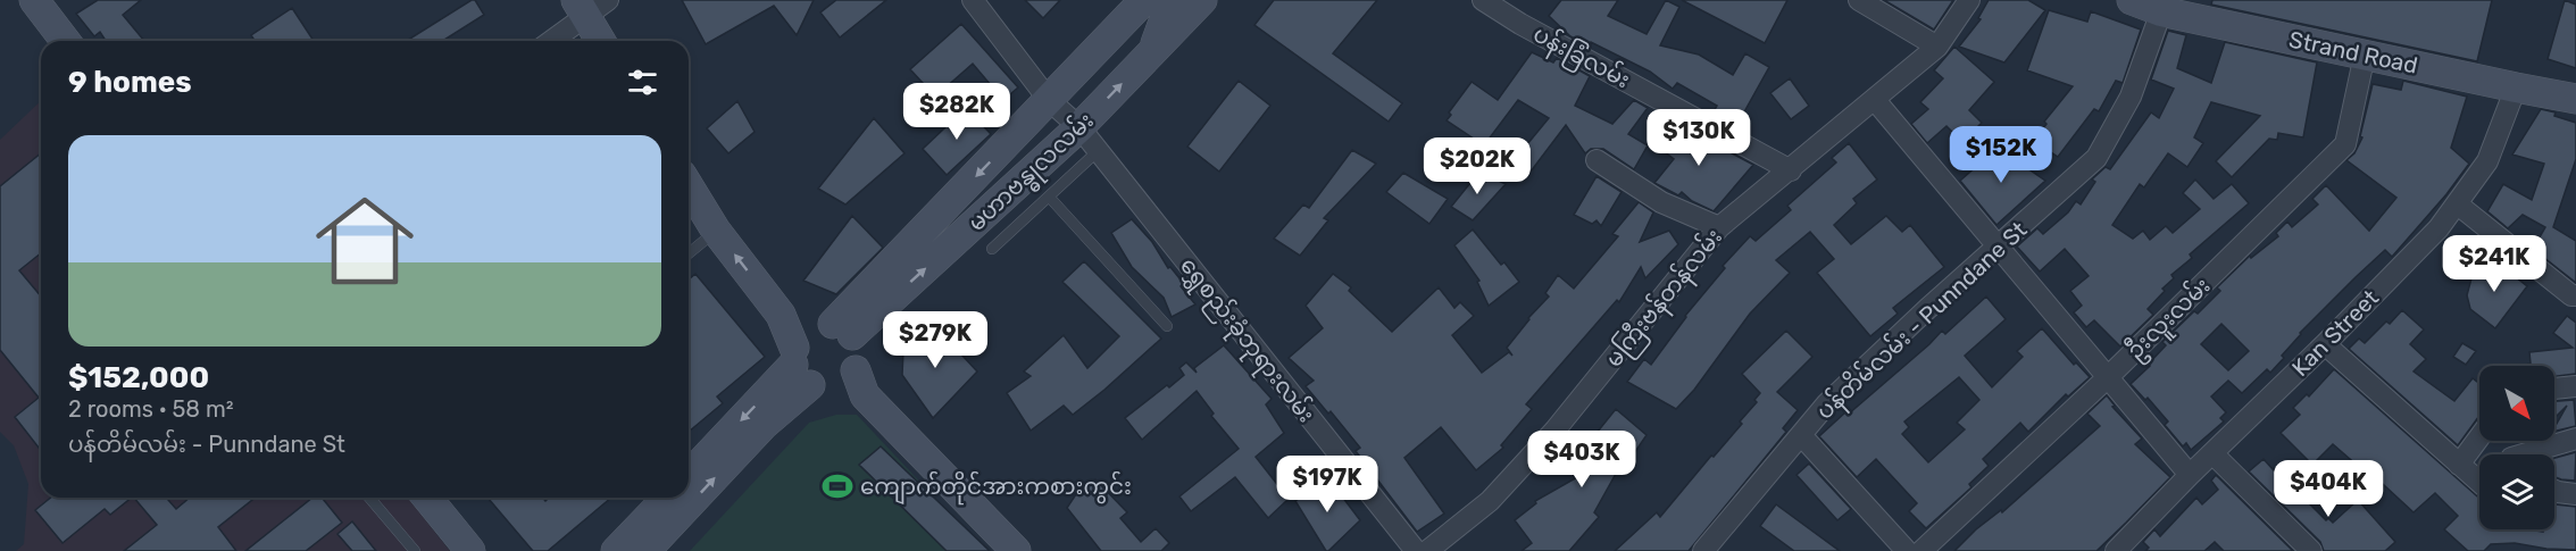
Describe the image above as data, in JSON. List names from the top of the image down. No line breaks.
{"streets":{"main road":["Strand Road","မဟာဗန္ဓုလလမ်း"],"street":["ပန်းခြံလမ်း","မကြီးဗန်တန်လမ်း","ဦးလူးလမ်း","ပန်တိမ်လမ်း - Punndane St","Kan Street","ရွှေစည်းခုံဘုရားလမ်း"]},"crossings":[["Strand Road","ဦးလူးလမ်း"],["Strand Road","ပန်တိမ်လမ်း - Punndane St"],["Strand Road","Kan Street"],["ပန်းခြံလမ်း","မကြီးဗန်တန်လမ်း"],["မဟာဗန္ဓုလလမ်း","ရွှေစည်းခုံဘုရားလမ်း"]],"places":{"sports":["ကျောက်တိုင်အားကစားကွင်း"]},"north":"bottom right","page":{"heading":"9 homes","price":["$282K","$130K","$152K","$202K","$241K","$279K","$403K","$197K","$404K"],"list":[{"name":"$152,000","note":"2 rooms · 58 m² · ပန်တိမ်လမ်း - Punndane St"}]}}
